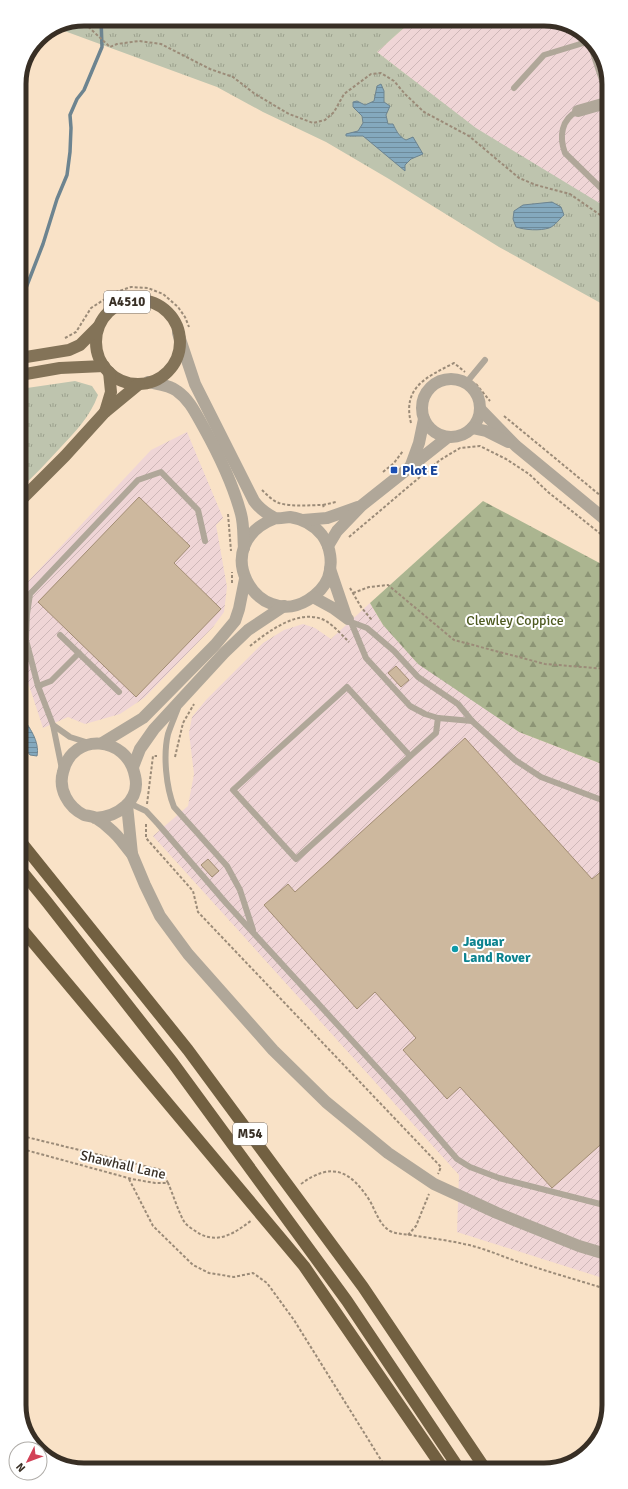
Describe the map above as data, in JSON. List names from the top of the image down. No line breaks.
{"streets":{"highway":["M54"],"main road":["A4510"],"path":["Shawhall Lane"]},"parks":["Clewley Coppice"],"places":{"transit":["Plot E"],"other":["Jaguar Land Rover"]},"north":"bottom left"}
